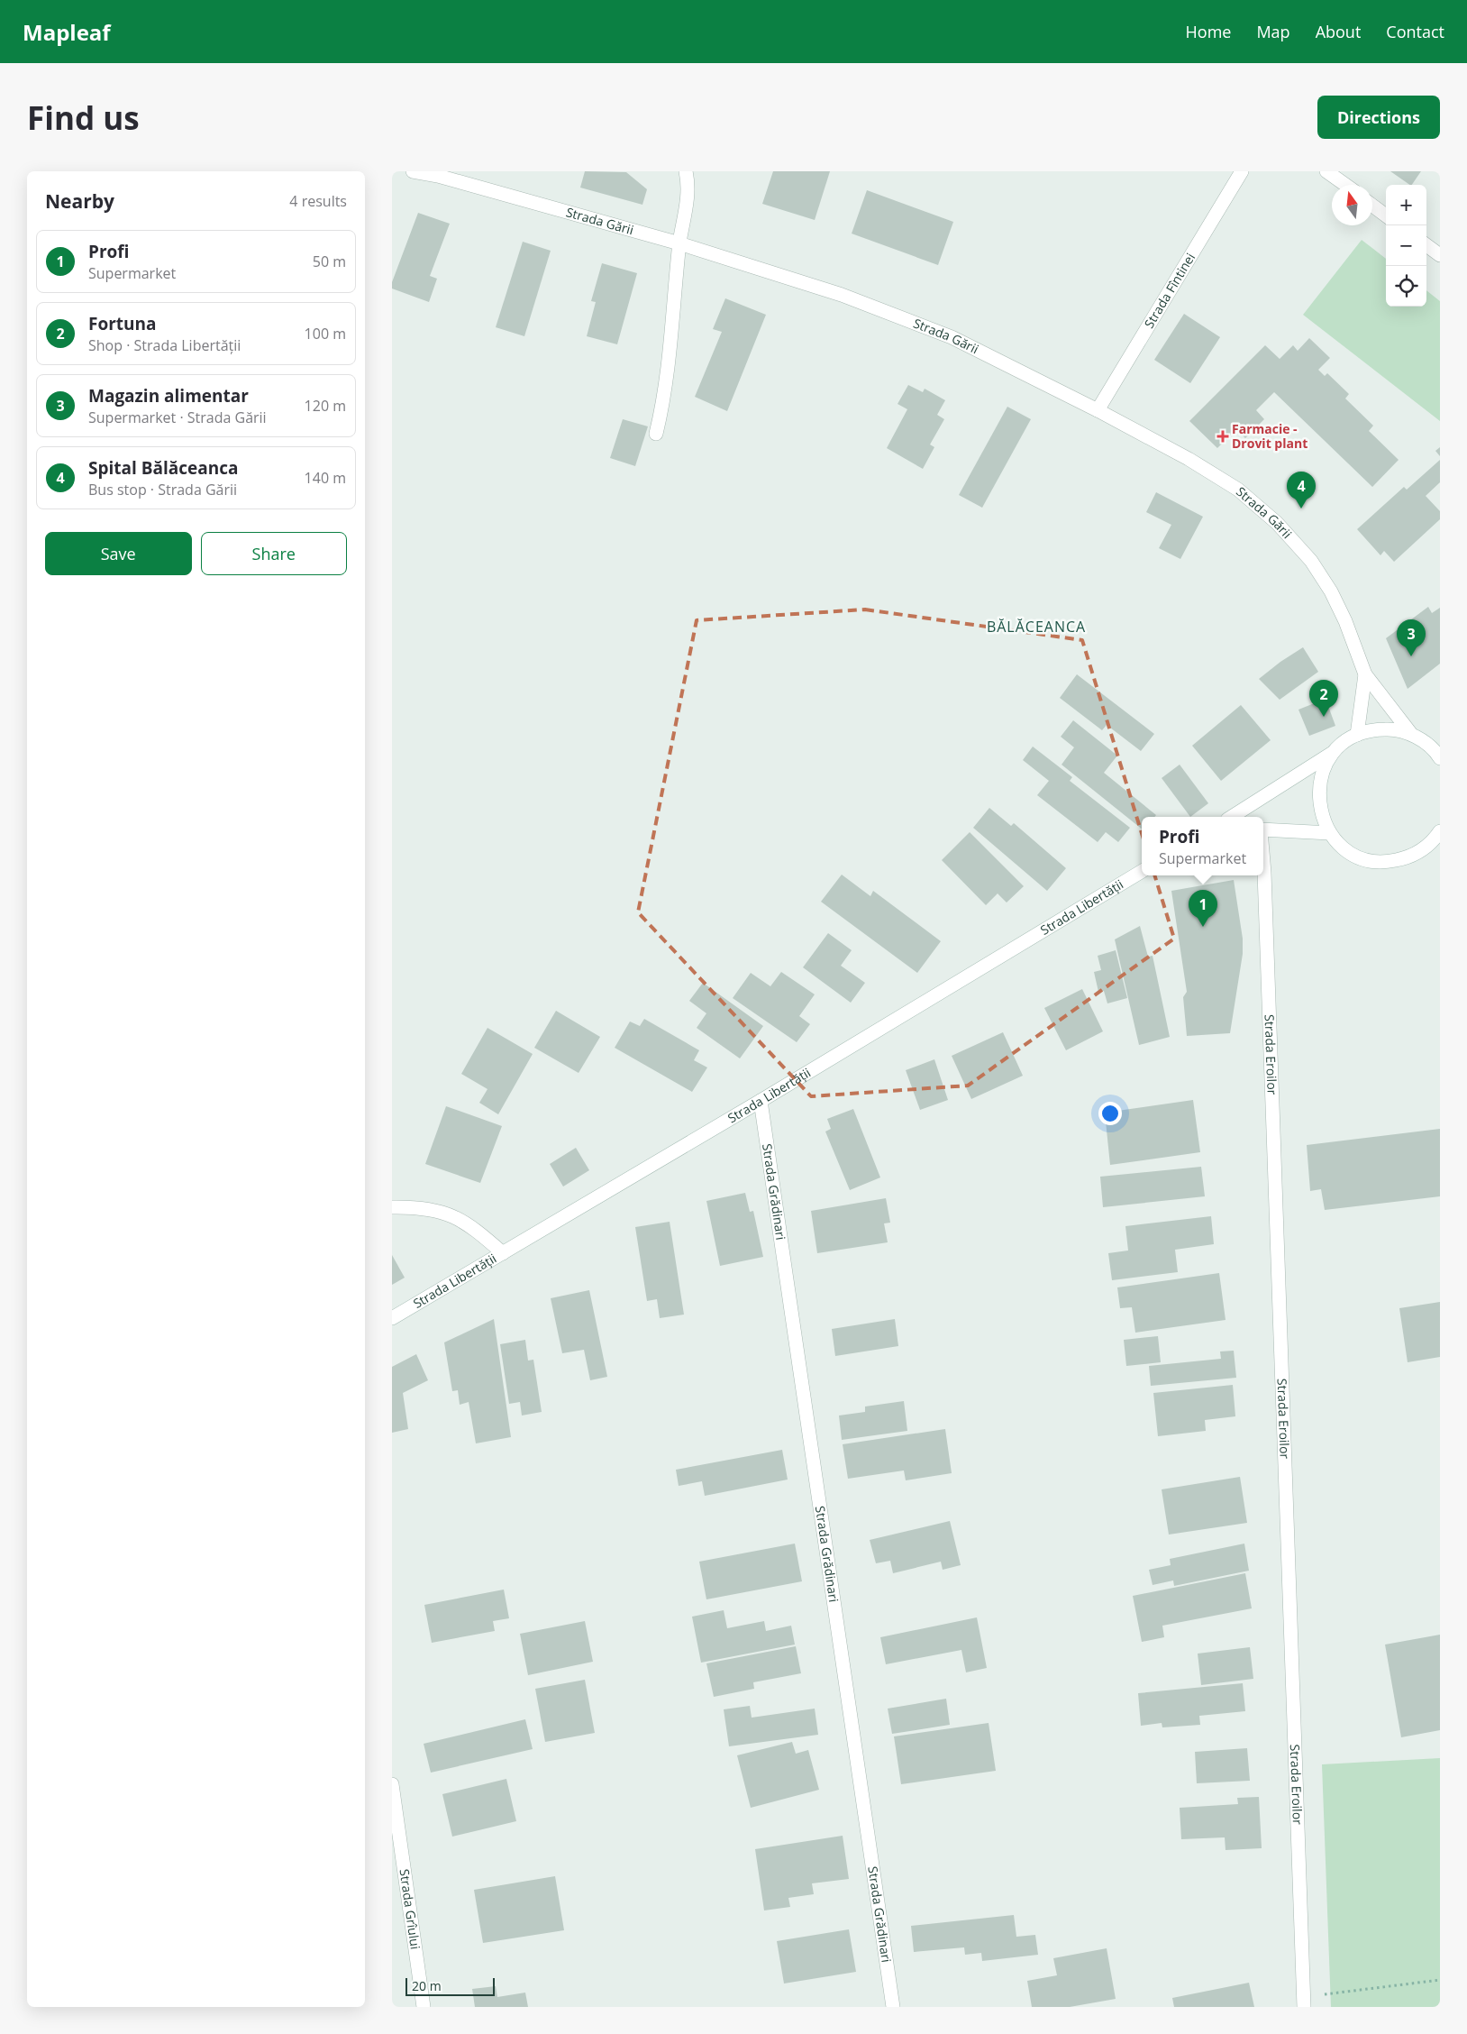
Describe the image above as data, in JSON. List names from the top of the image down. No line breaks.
{"streets":{"street":["Strada Gării","Strada Fîntinei","Strada Libertății","Strada Eroilor","Strada Grădinari","Strada Grîului"]},"crossings":[["Strada Gării","Strada Fîntinei"],["Strada Libertății","Strada Grădinari"]],"districts":["BĂLĂCEANCA"],"places":{"health":["Farmacie - Drovit plant"]},"scale_bar":"20 m","north":"top","page":{"header":"Mapleaf","nav":["Home","Map","About","Contact"],"buttons":["Directions",["Save","Share"]],"title":"Find us","heading":["Nearby","4 results"],"map_buttons":["+","−"],"list":[{"mark":"1","name":"Profi","note":"Supermarket","value":"50 m"},{"mark":"2","name":"Fortuna","note":"Shop · Strada Libertății","value":"100 m"},{"mark":"3","name":"Magazin alimentar","note":"Supermarket · Strada Gării","value":"120 m"},{"mark":"4","name":"Spital Bălăceanca","note":"Bus stop · Strada Gării","value":"140 m"}],"pins":["4","3","2","1"],"popup":["Profi","Supermarket"],"scale":"20 m"}}
